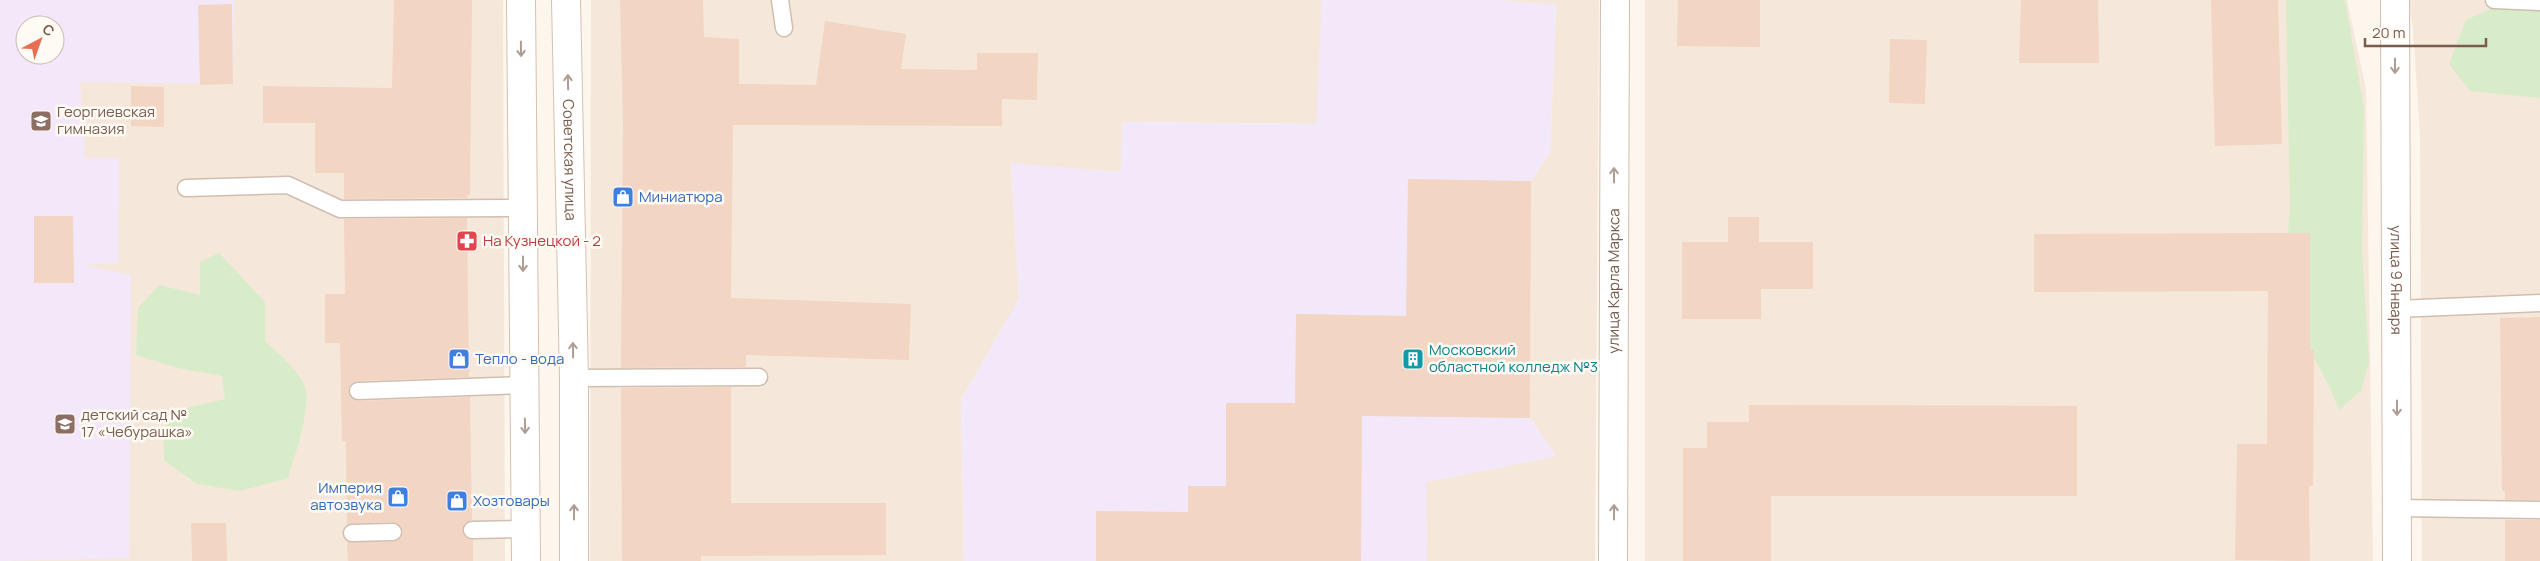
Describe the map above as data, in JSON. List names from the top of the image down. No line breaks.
{"streets":{"main road":["Советская улица","улица Карла Маркса","улица 9 Января"]},"one_way":["улица Карла Маркса","улица 9 Января"],"places":{"school or university":["Георгиевская гимназия","детский сад № 17 «Чебурашка»"],"shop":["Миниатюра","Тепло - вода","Империя автозвука","Хозтовары"],"pharmacy":["На Кузнецкой - 2"],"building":["Московский областной колледж №3"]},"scale_bar":"20 m","north":"top right"}
